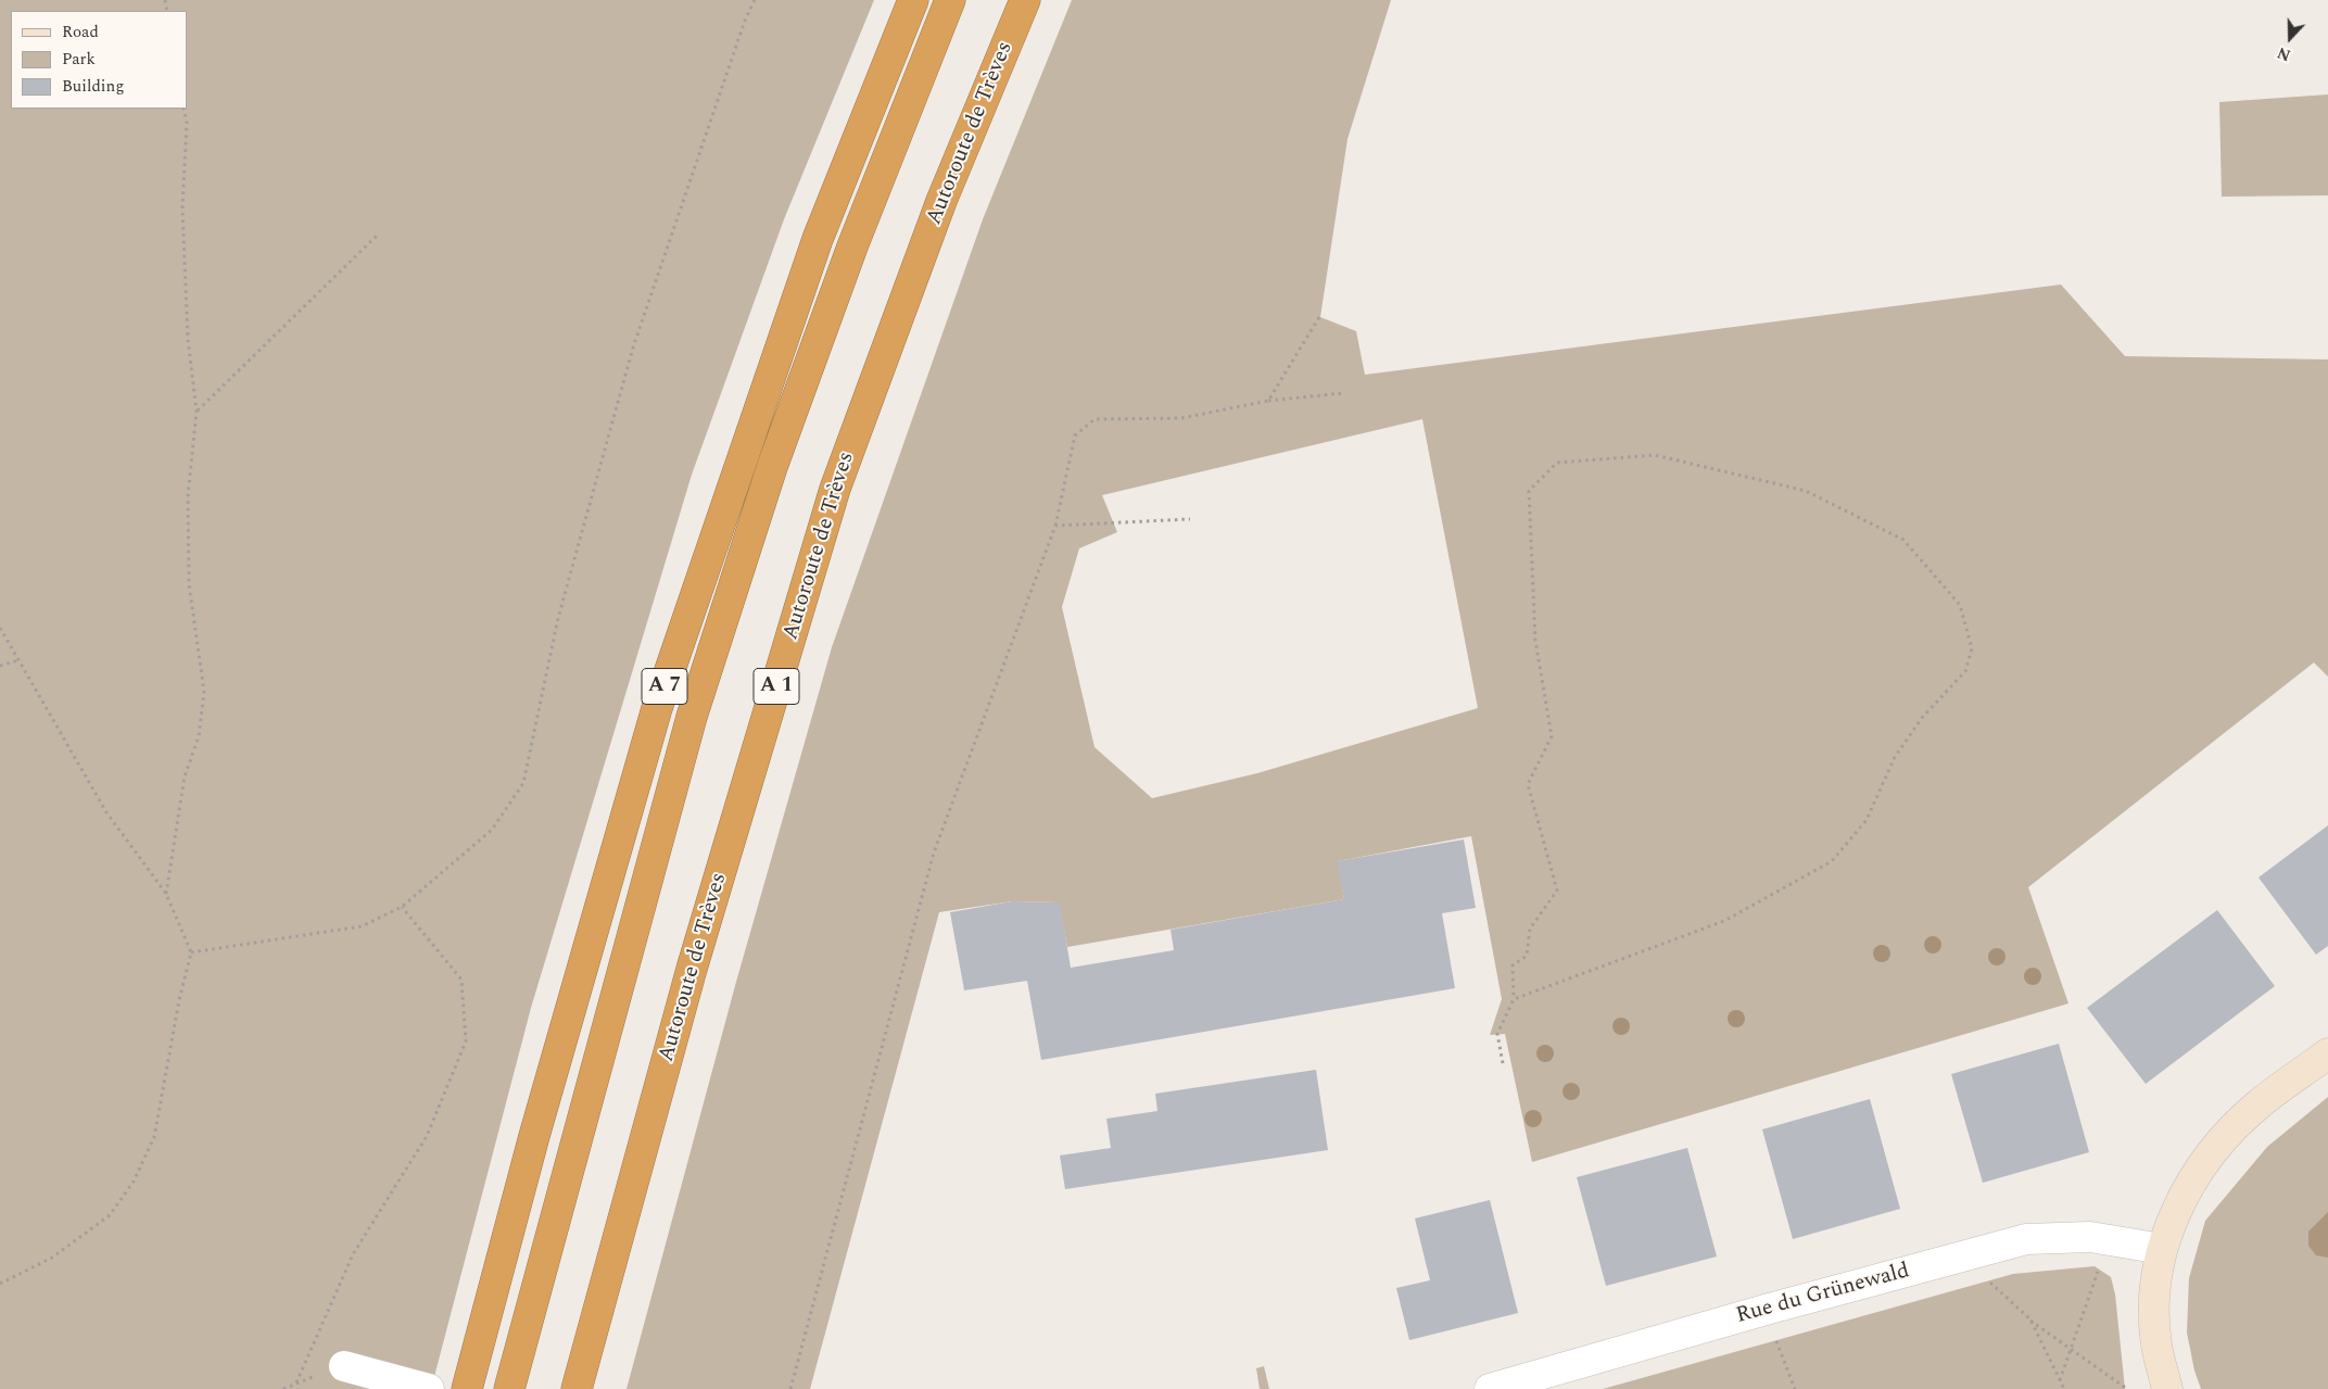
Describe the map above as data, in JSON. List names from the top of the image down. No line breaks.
{"streets":{"highway":["Autoroute de Trèves","A 7","A 1"],"street":["Rue du Grünewald"]},"legend":["Road","Park","Building"],"north":"bottom"}
